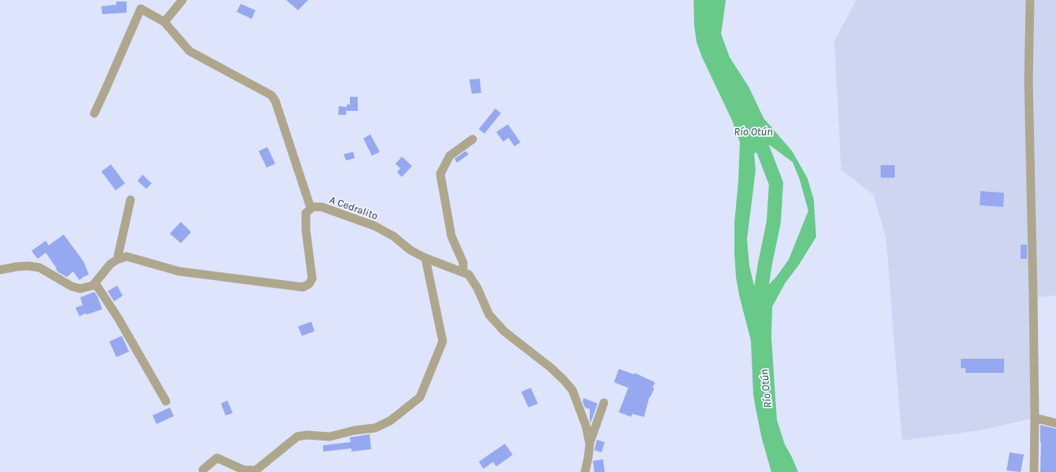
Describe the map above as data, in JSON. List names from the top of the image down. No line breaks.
{"streets":{"street":["A Cedralito"]},"water":["Río Otún"]}
